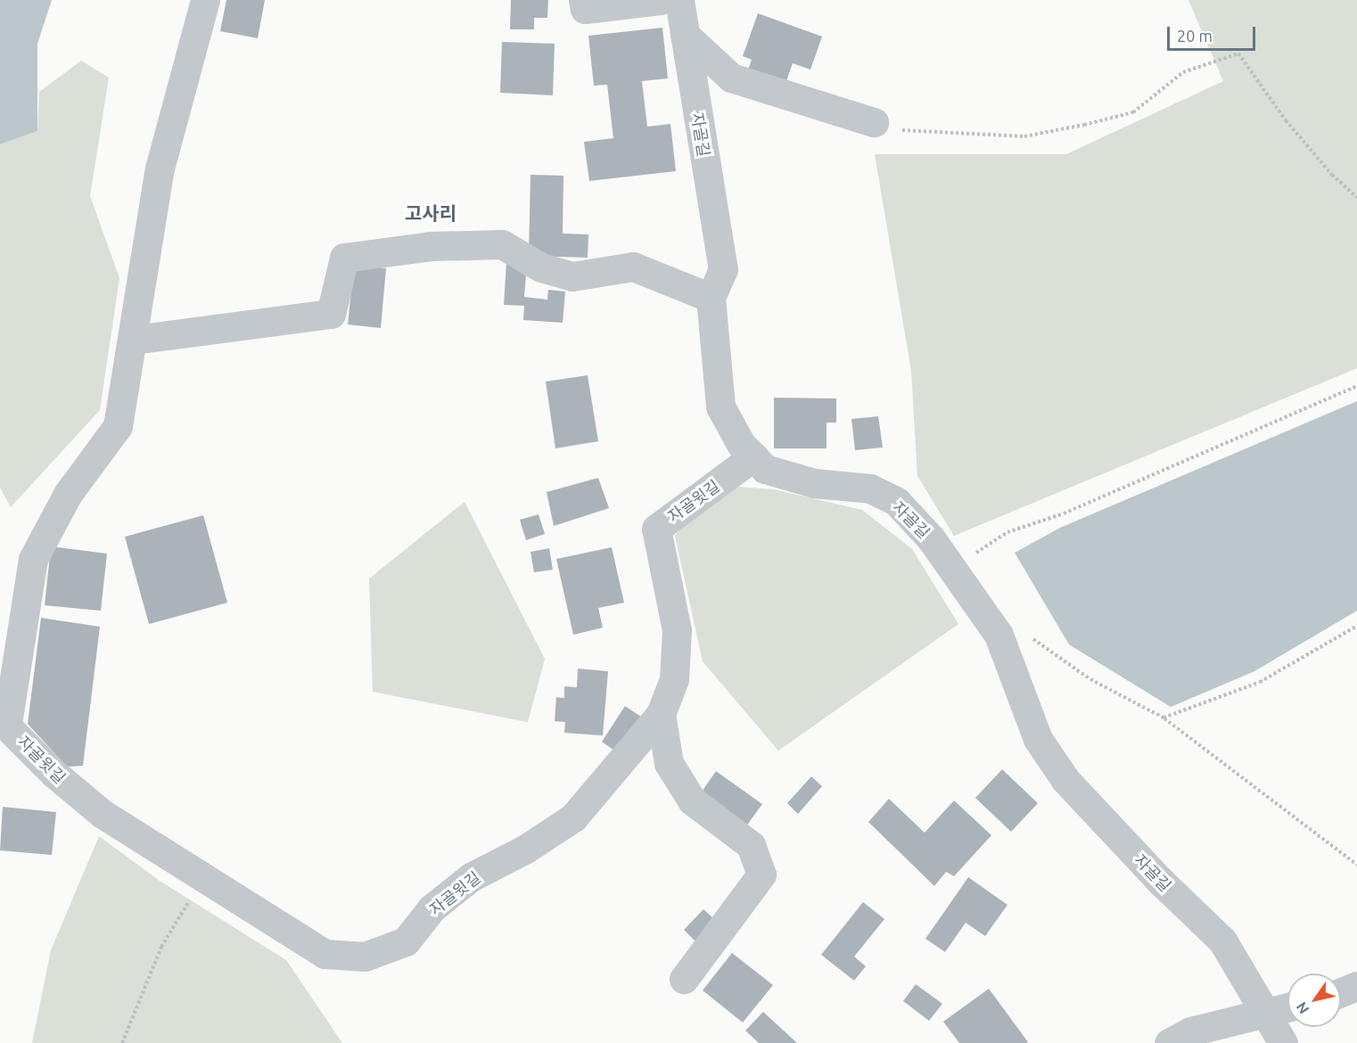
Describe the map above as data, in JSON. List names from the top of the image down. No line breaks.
{"streets":{"street":["자골길","자골윗길"]},"crossings":[["자골길","자골윗길"]],"districts":["고사리"],"scale_bar":"20 m","north":"bottom left"}
